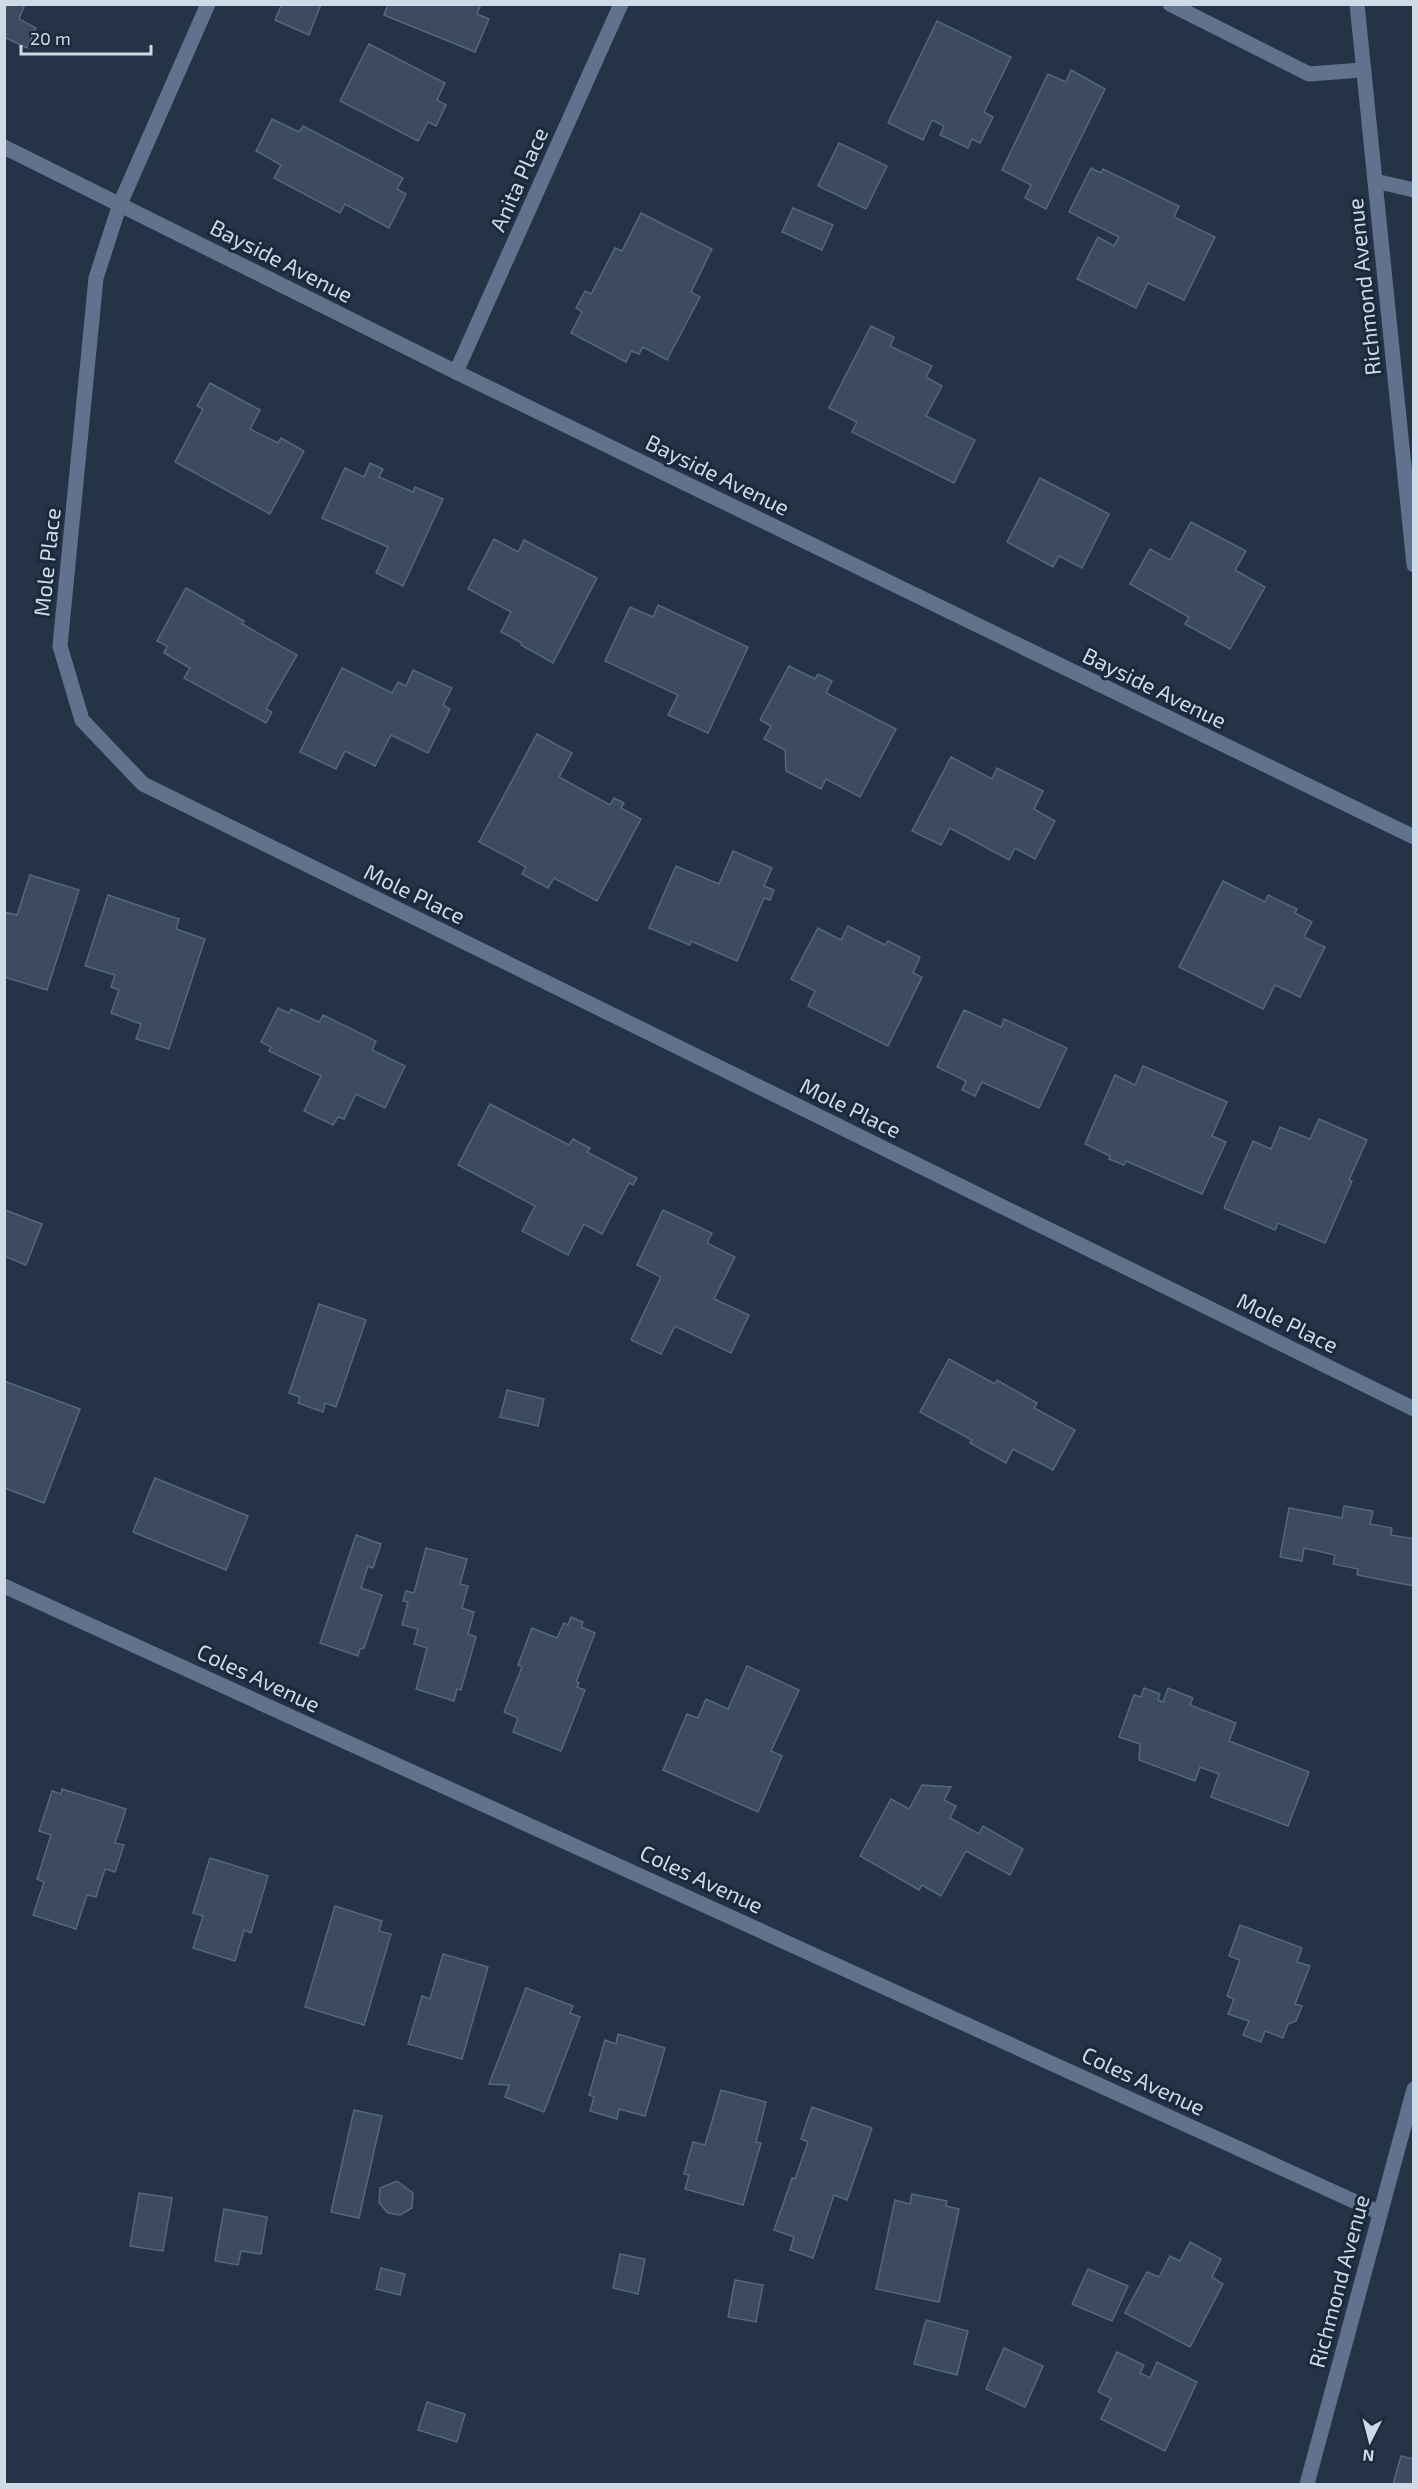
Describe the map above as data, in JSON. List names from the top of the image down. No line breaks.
{"streets":{"street":["Anita Place","Bayside Avenue","Richmond Avenue","Mole Place","Coles Avenue"]},"crossings":[["Anita Place","Bayside Avenue"],["Bayside Avenue","Mole Place"],["Richmond Avenue","Coles Avenue"]],"scale_bar":"20 m","north":"bottom"}
